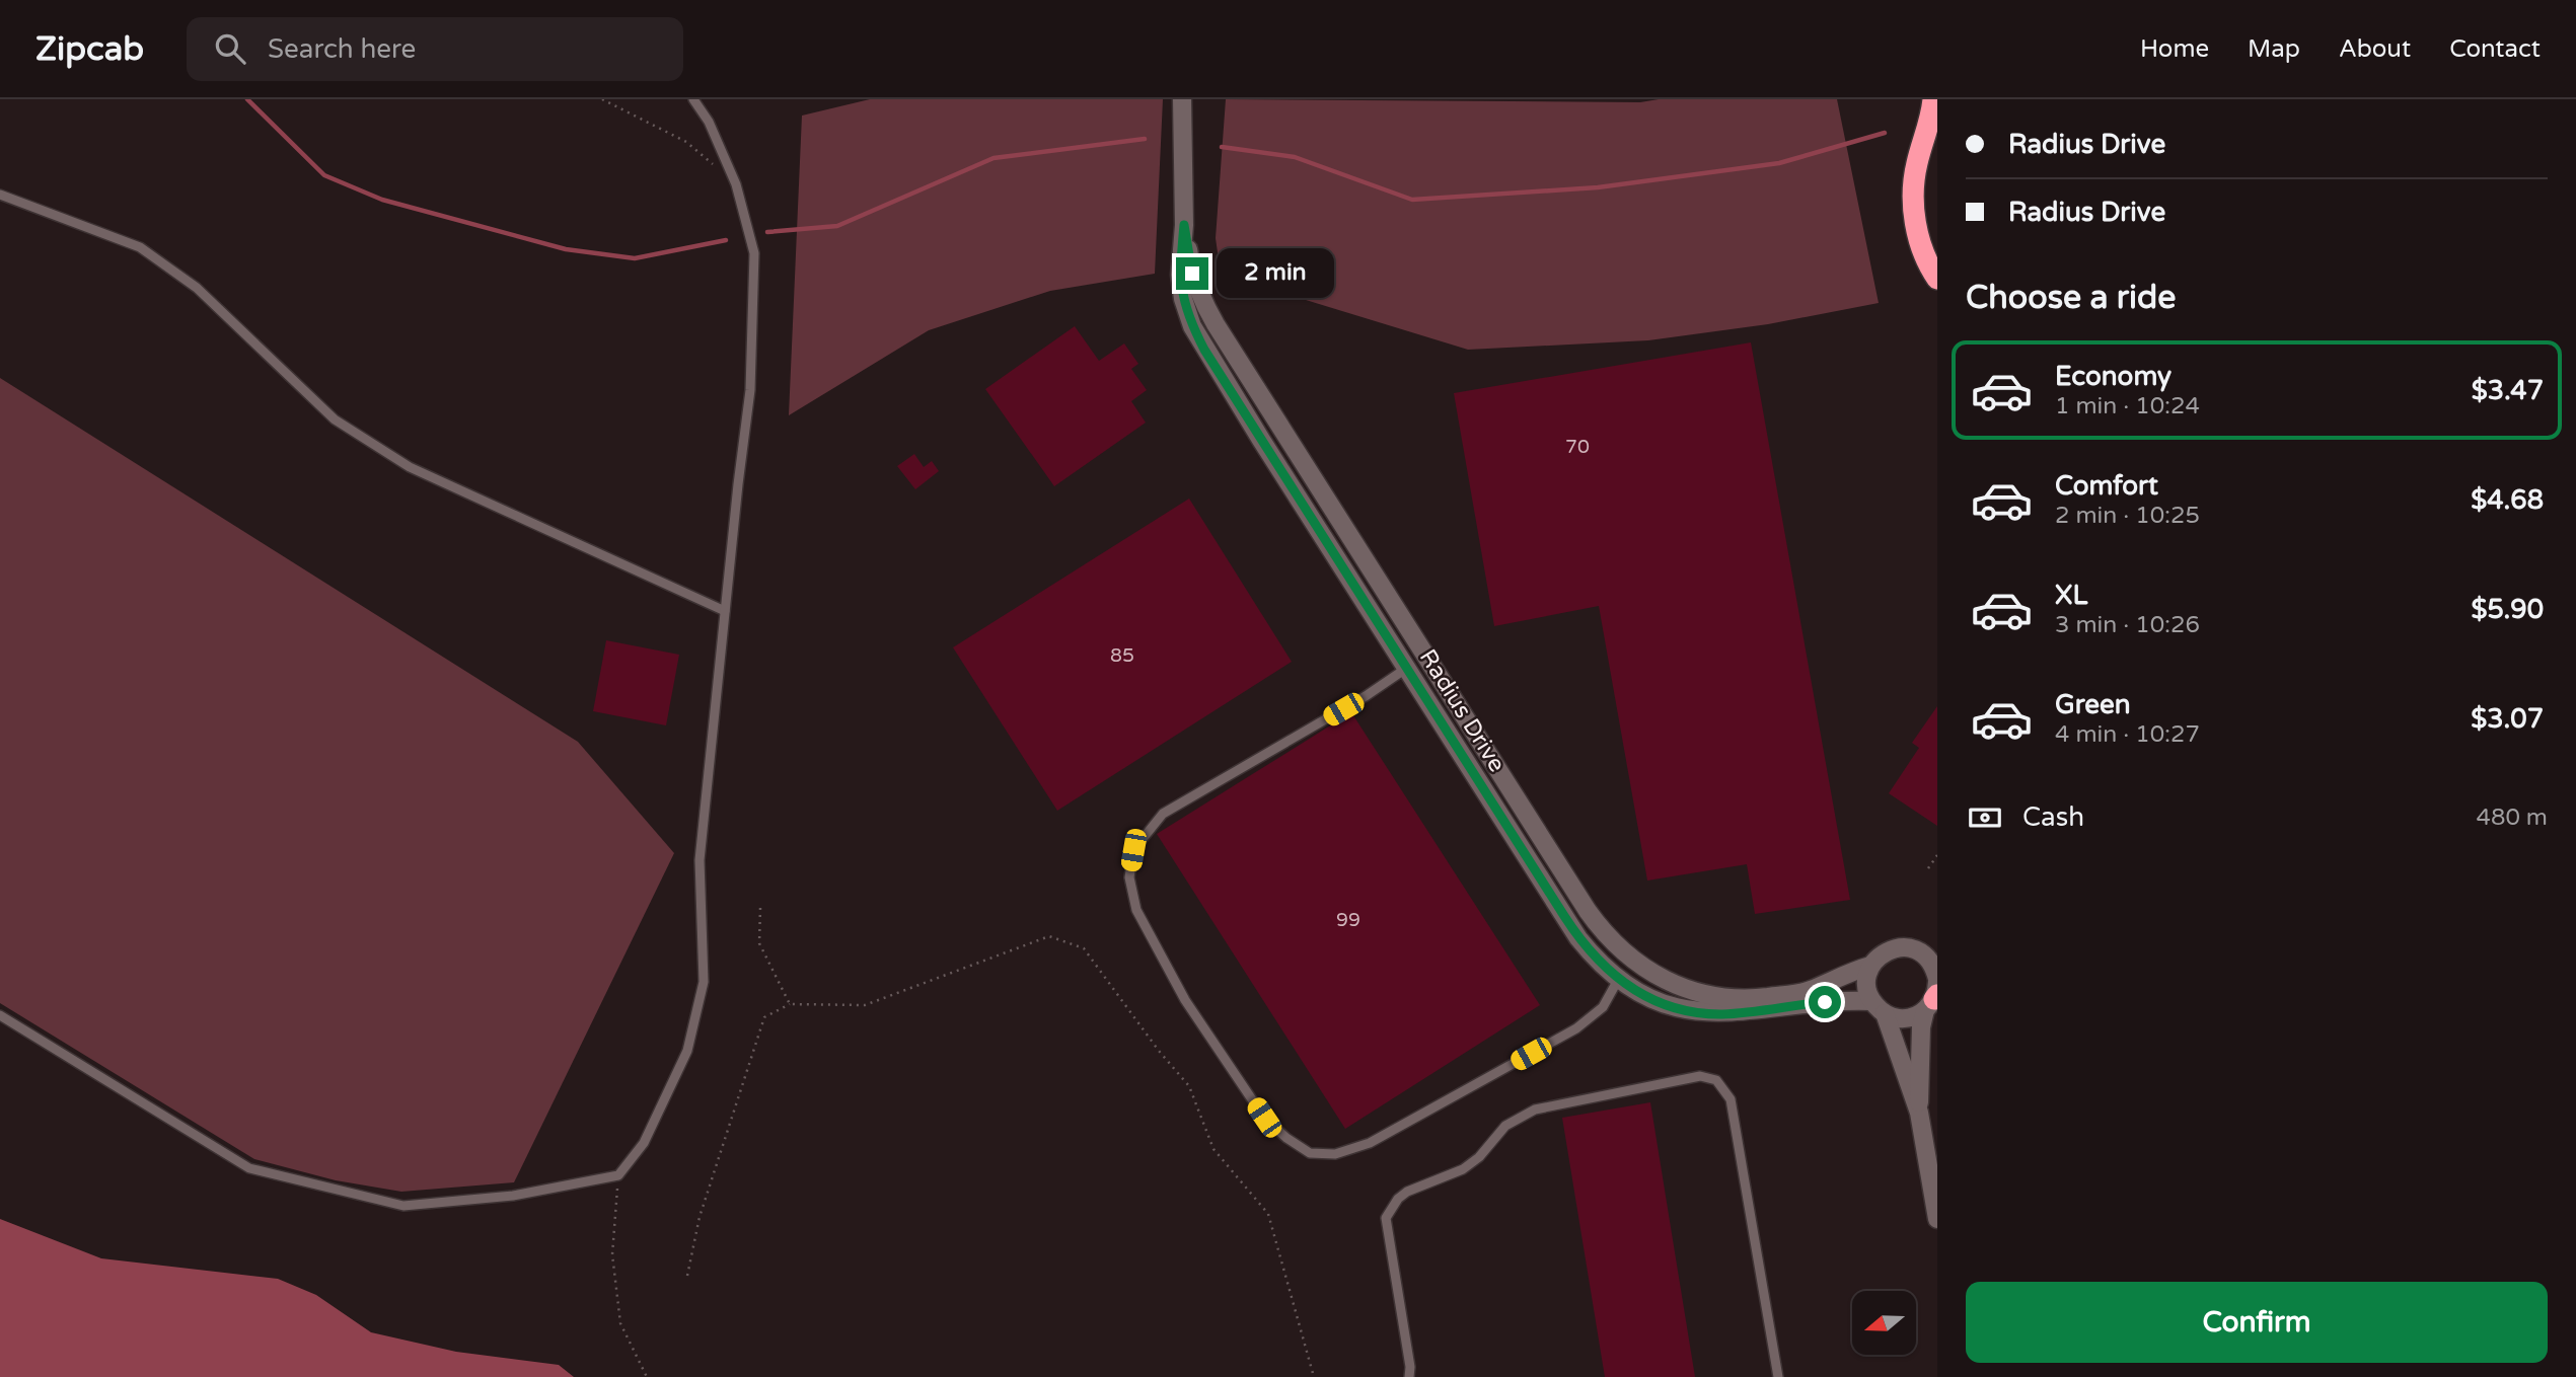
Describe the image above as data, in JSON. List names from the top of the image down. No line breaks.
{"streets":{"street":["Radius Drive"]},"house_numbers":["70","85","99"],"north":"left","page":{"header":"Zipcab","search":"Search here","nav":["Home","Map","About","Contact"],"banner":["Radius Drive","Radius Drive"],"bubble":"2 min","heading":"Choose a ride","list":[{"name":"Economy","note":"1 min · 10:24","value":"$3.47"},{"name":"Comfort","note":"2 min · 10:25","value":"$4.68"},{"name":"XL","note":"3 min · 10:26","value":"$5.90"},{"name":"Green","note":"4 min · 10:27","value":"$3.07"}],"pay":["Cash","480 m"],"buttons":"Confirm"}}
